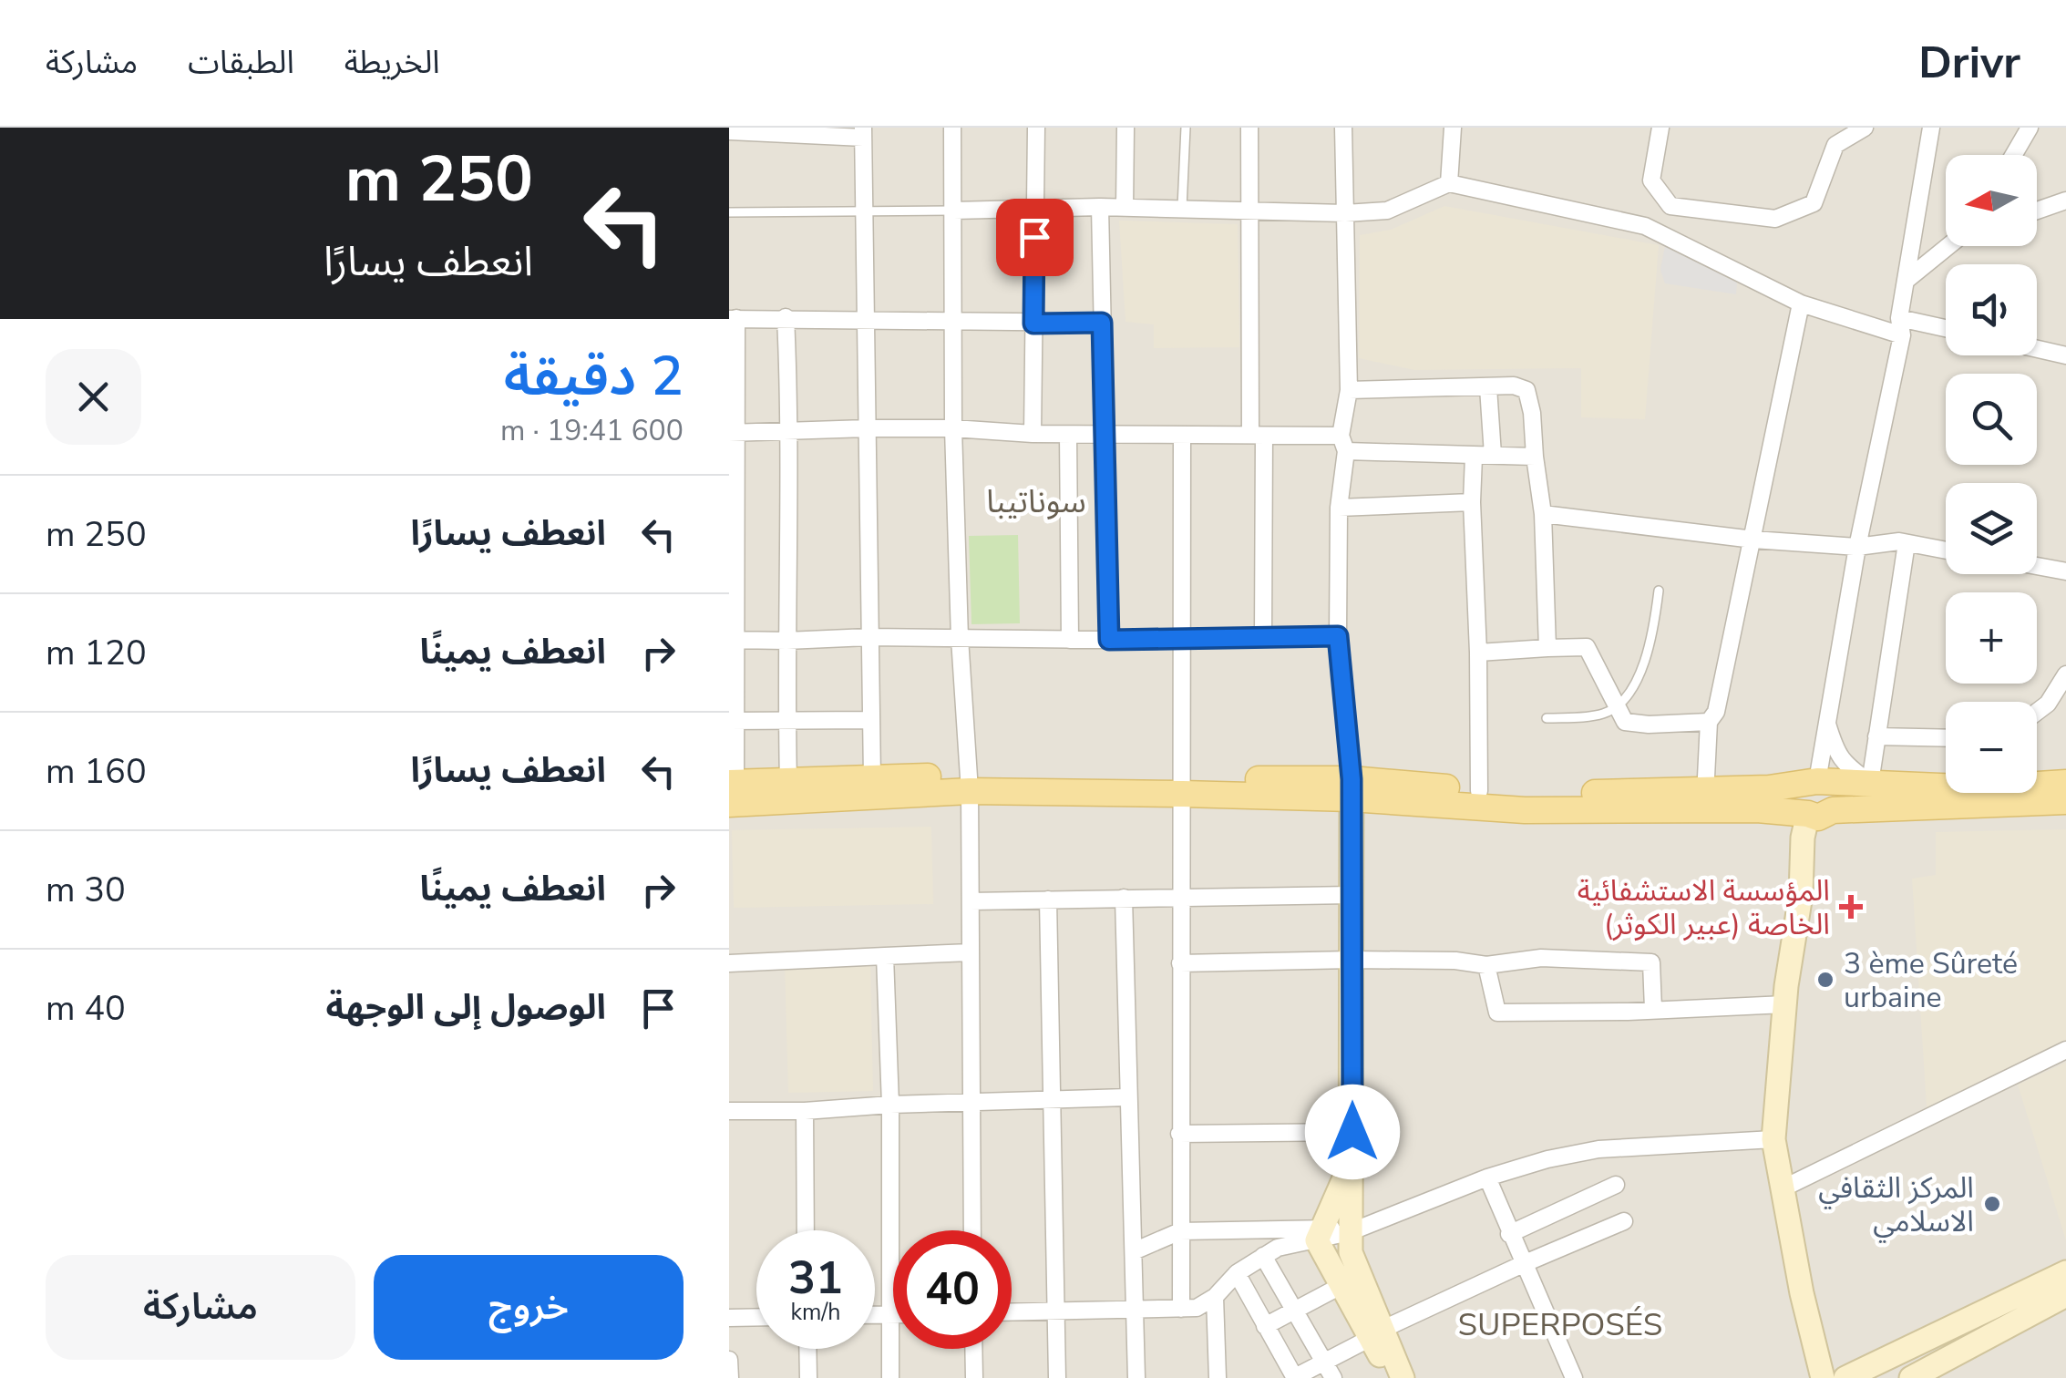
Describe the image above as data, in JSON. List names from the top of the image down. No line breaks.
{"districts":["سوناتيبا","SUPERPOSÉS"],"places":{"health":["المؤسسة الاستشفائية الخاصة (عبير الكوثر)"],"other":["3 ème Sûreté urbaine","المركز الثقافي الاسلامي"]},"north":"left","page":{"header":"Drivr","nav":["الخريطة","الطبقات","مشاركة"],"turn":["250 m","انعطف يسارًا"],"map_buttons":["+","−"],"heading":["2 دقيقة","600 m · 19:41"],"list":[{"name":"انعطف يسارًا","value":"250 m"},{"name":"انعطف يمينًا","value":"120 m"},{"name":"انعطف يسارًا","value":"160 m"},{"name":"انعطف يمينًا","value":"30 m"},{"name":"الوصول إلى الوجهة","value":"40 m"}],"speed":"31 km/h","limit":"40","buttons":["خروج","مشاركة"]}}
